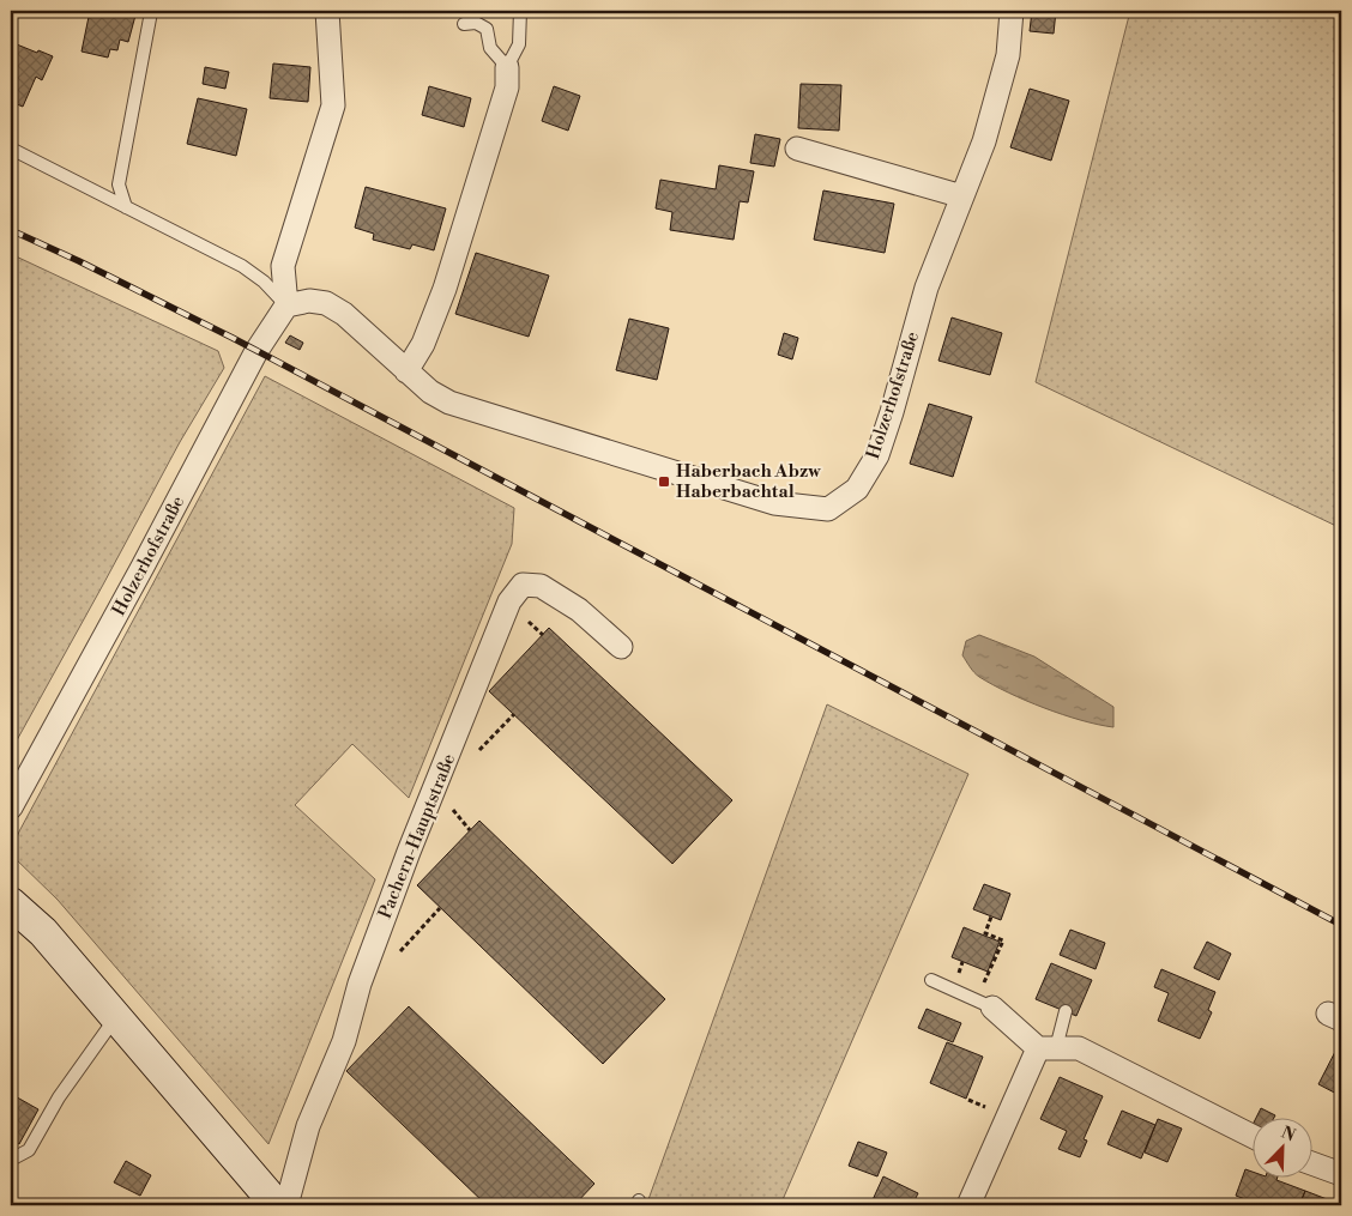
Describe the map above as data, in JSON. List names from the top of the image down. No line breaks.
{"streets":{"street":["Holzerhofstraße","Pachern-Hauptstraße"]},"places":{"transit":["Haberbach Abzw Haberbachtal"]},"north":"top right"}
